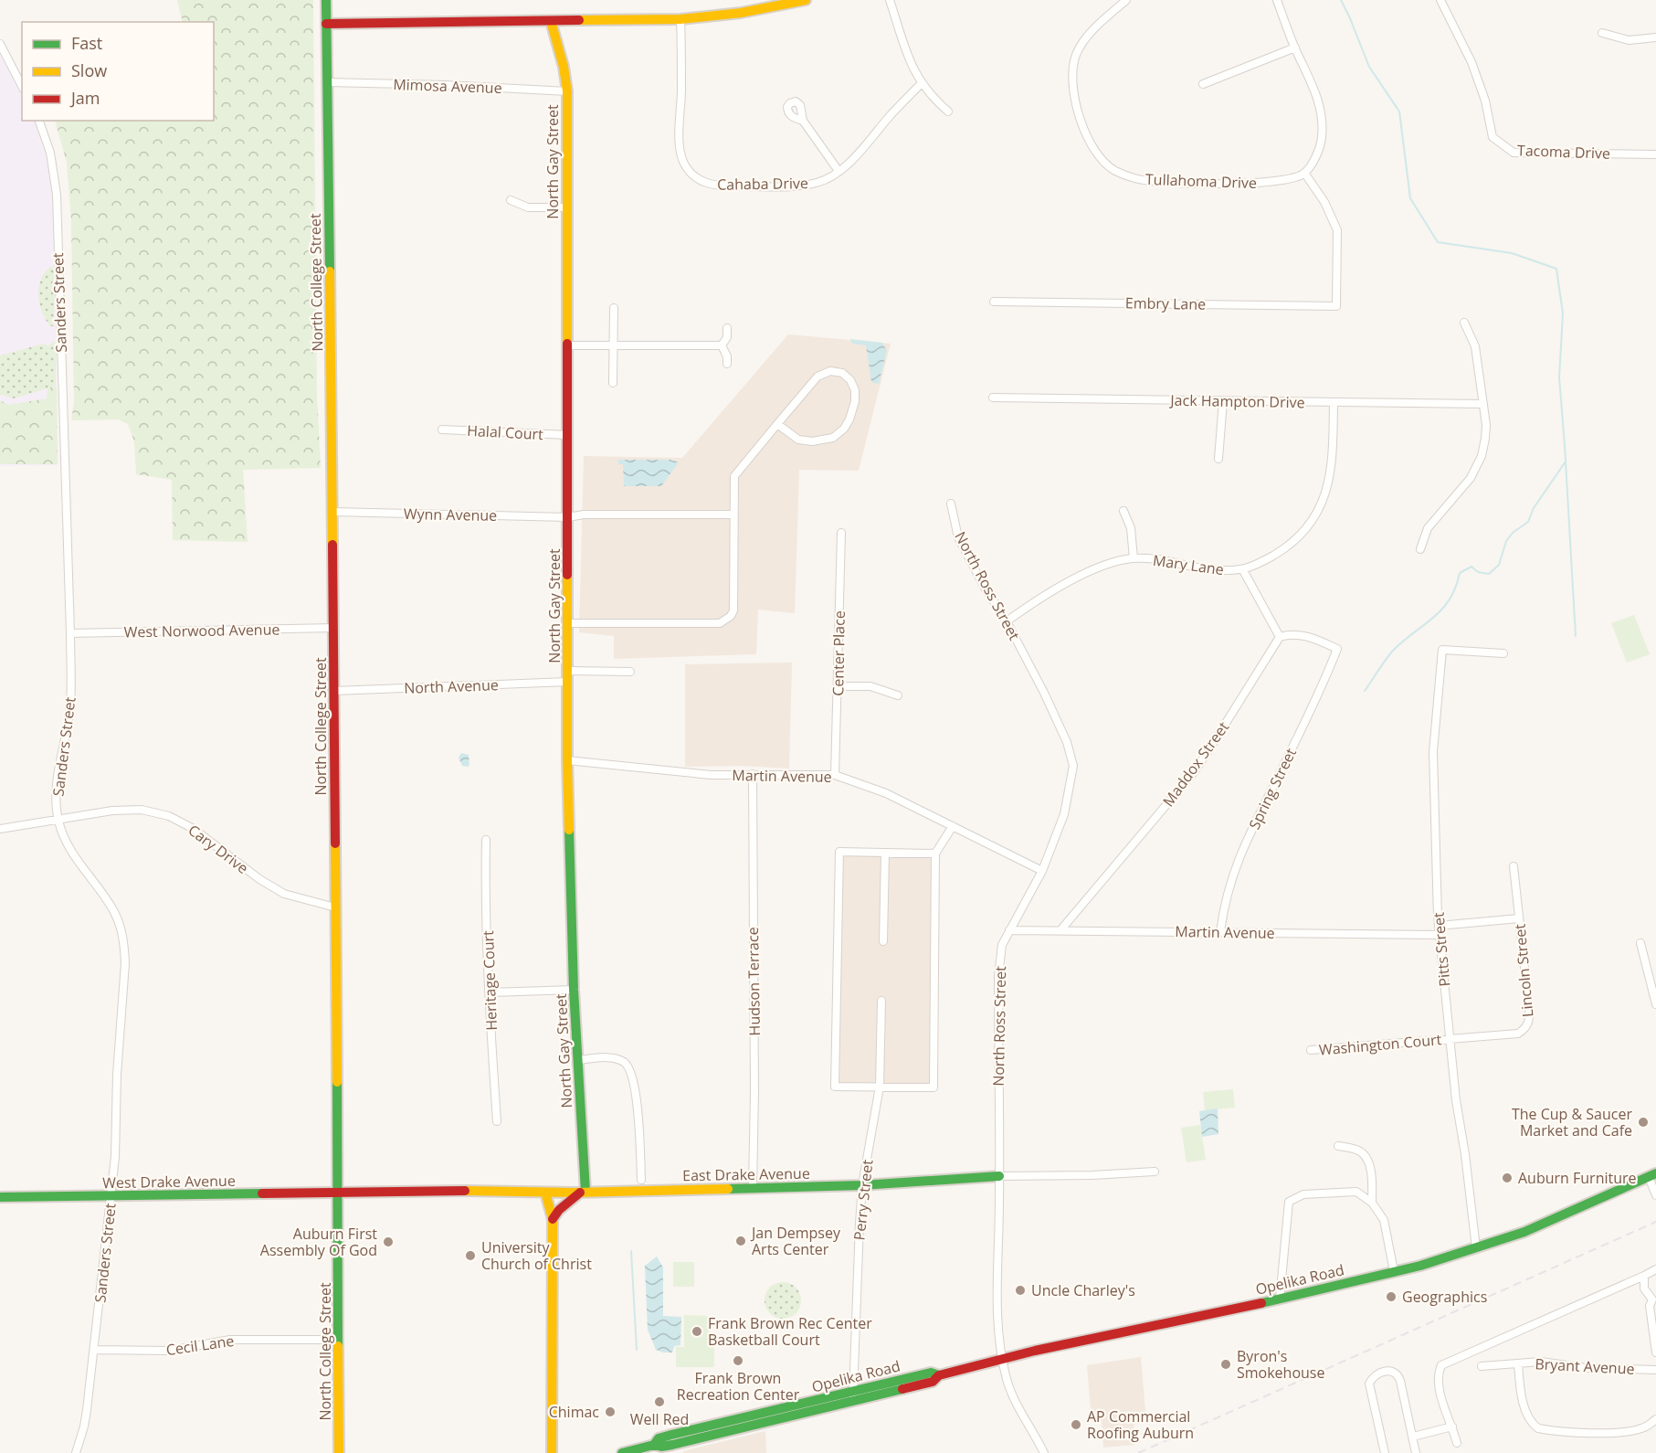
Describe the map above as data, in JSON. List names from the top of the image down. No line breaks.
{"streets":{"street":["Mimosa Avenue","Tacoma Drive","North Gay Street","Tullahoma Drive","Cahaba Drive","North College Street","Sanders Street","Embry Lane","Jack Hampton Drive","Halal Court","Wynn Avenue","Mary Lane","North Ross Street","West Norwood Avenue","Center Place","North Avenue","Maddox Street","Martin Avenue","Spring Street","Cary Drive","Pitts Street","Lincoln Street","Heritage Court","Hudson Terrace","Washington Court","East Drake Avenue","West Drake Avenue","Perry Street","Opelika Road","Cecil Lane","Bryant Avenue"]},"crossings":[["Mimosa Avenue","North Gay Street"],["Mimosa Avenue","North College Street"],["North Gay Street","Halal Court"],["North Gay Street","Wynn Avenue"],["North Gay Street","North Avenue"],["North Gay Street","Martin Avenue"],["North Gay Street","East Drake Avenue"],["Tullahoma Drive","Embry Lane"],["North College Street","Wynn Avenue"],["North College Street","West Norwood Avenue"],["North College Street","North Avenue"],["North College Street","Cary Drive"],["North College Street","East Drake Avenue"],["North College Street","West Drake Avenue"],["North College Street","Cecil Lane"],["Sanders Street","West Norwood Avenue"],["Sanders Street","Cary Drive"],["Sanders Street","West Drake Avenue"],["Sanders Street","Cecil Lane"],["Jack Hampton Drive","Mary Lane"],["Mary Lane","North Ross Street"],["North Ross Street","Martin Avenue"],["North Ross Street","East Drake Avenue"],["North Ross Street","Opelika Road"],["Center Place","Martin Avenue"],["Maddox Street","Martin Avenue"],["Maddox Street","Spring Street"],["Martin Avenue","Spring Street"],["Martin Avenue","Pitts Street"],["Martin Avenue","Hudson Terrace"],["Pitts Street","Lincoln Street"],["Pitts Street","Washington Court"],["Pitts Street","Opelika Road"],["Lincoln Street","Washington Court"],["Hudson Terrace","East Drake Avenue"],["East Drake Avenue","West Drake Avenue"],["East Drake Avenue","Perry Street"],["Perry Street","Opelika Road"]],"places":["The Cup & Saucer Market and Cafe","Auburn Furniture","Jan Dempsey Arts Center","Auburn First Assembly Of God","University Church of Christ","Uncle Charley's","Geographics","Frank Brown Rec Center Basketball Court","Frank Brown Recreation Center","Byron's Smokehouse","Well Red","Chimac","AP Commercial Roofing Auburn"],"legend":["Fast","Slow","Jam"]}
